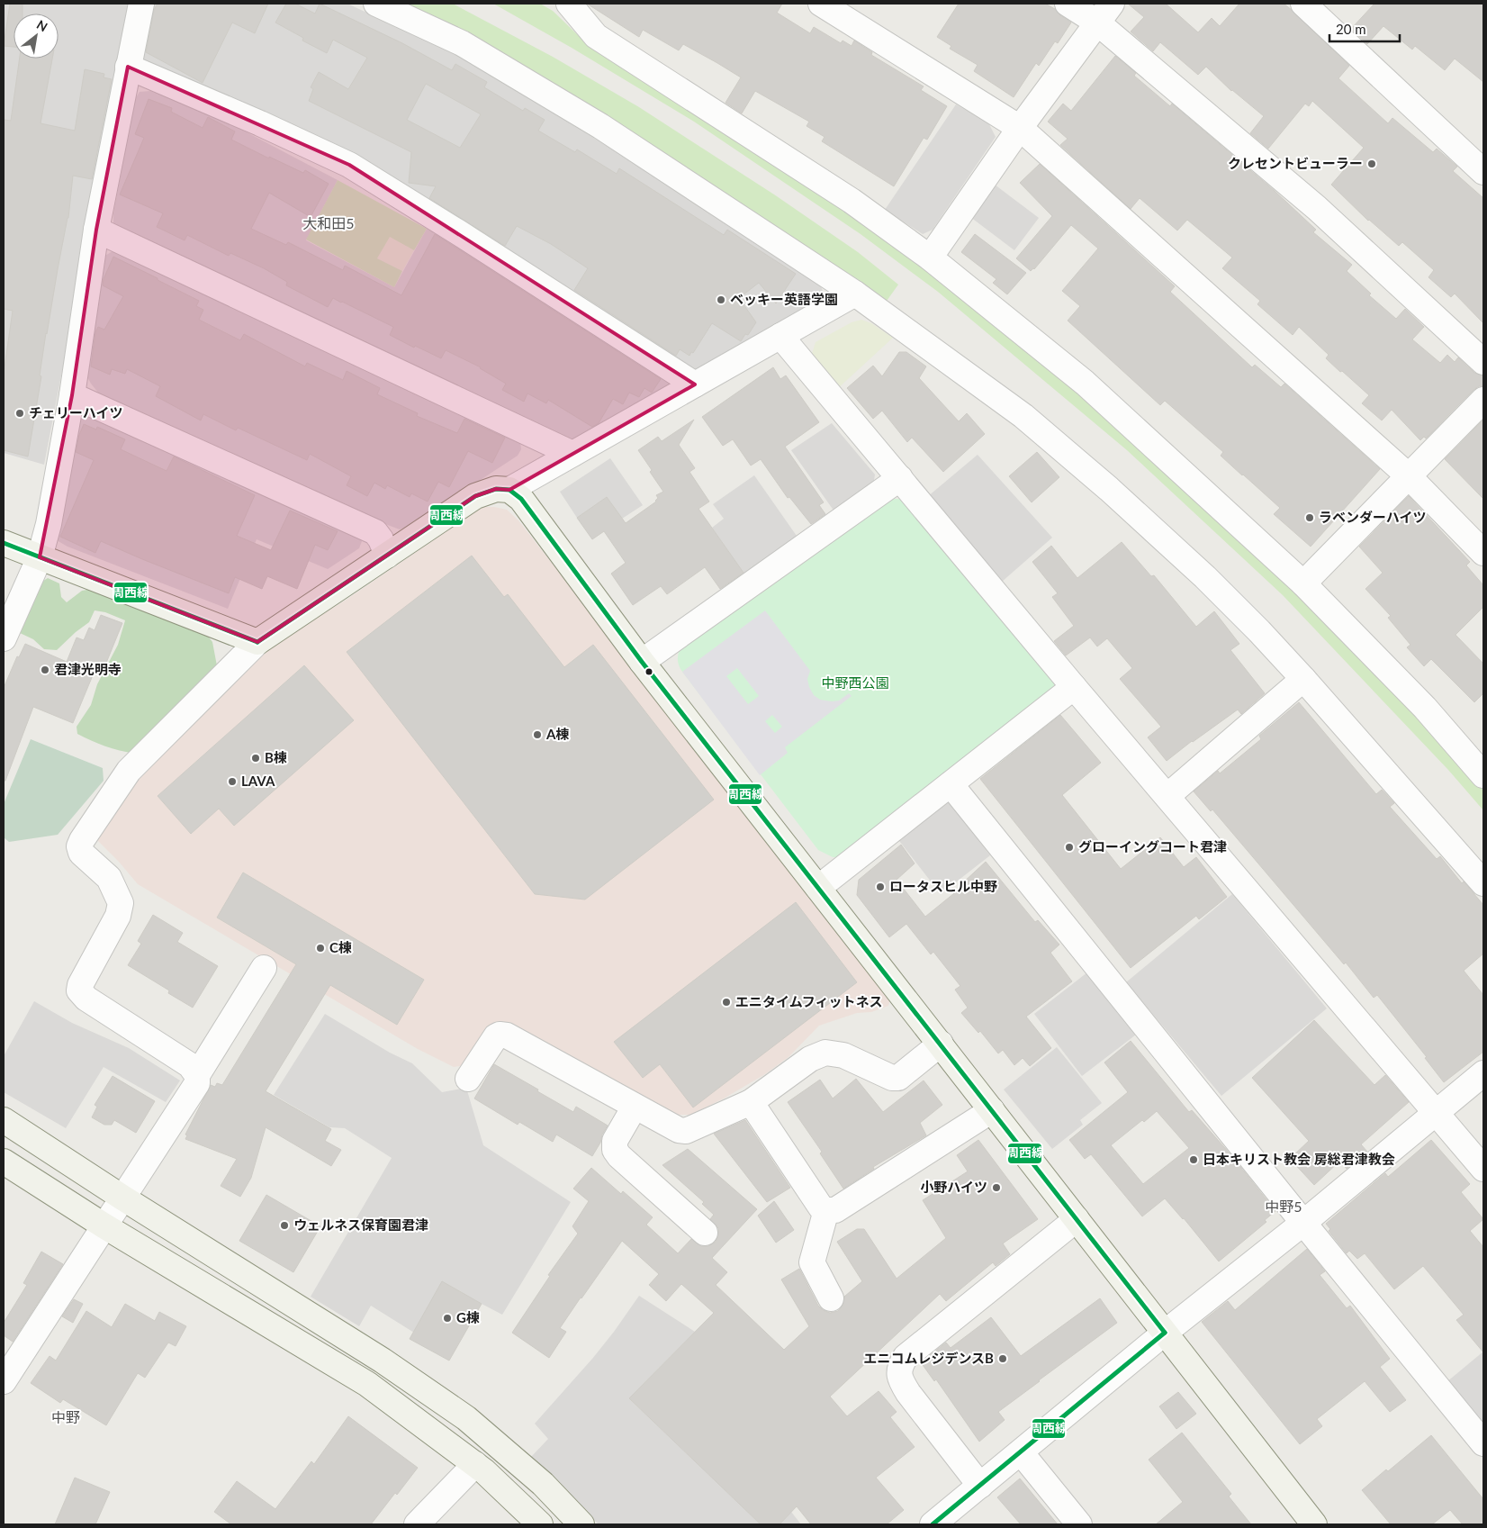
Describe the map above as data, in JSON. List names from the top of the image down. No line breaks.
{"districts":["大和田5","中野5","中野"],"parks":["中野西公園"],"places":["クレセントビューラー","ベッキー英語学園","チェリーハイツ","ラベンダーハイツ","君津光明寺","A棟","B棟","LAVA","グローイングコート君津","ロータスヒル中野","C棟","エニタイムフィットネス","日本キリスト教会 房総君津教会","小野ハイツ","ウェルネス保育園君津","G棟","エニコムレジデンスB"],"lines":["transit line 周西線"],"scale_bar":"20 m","north":"top right"}
